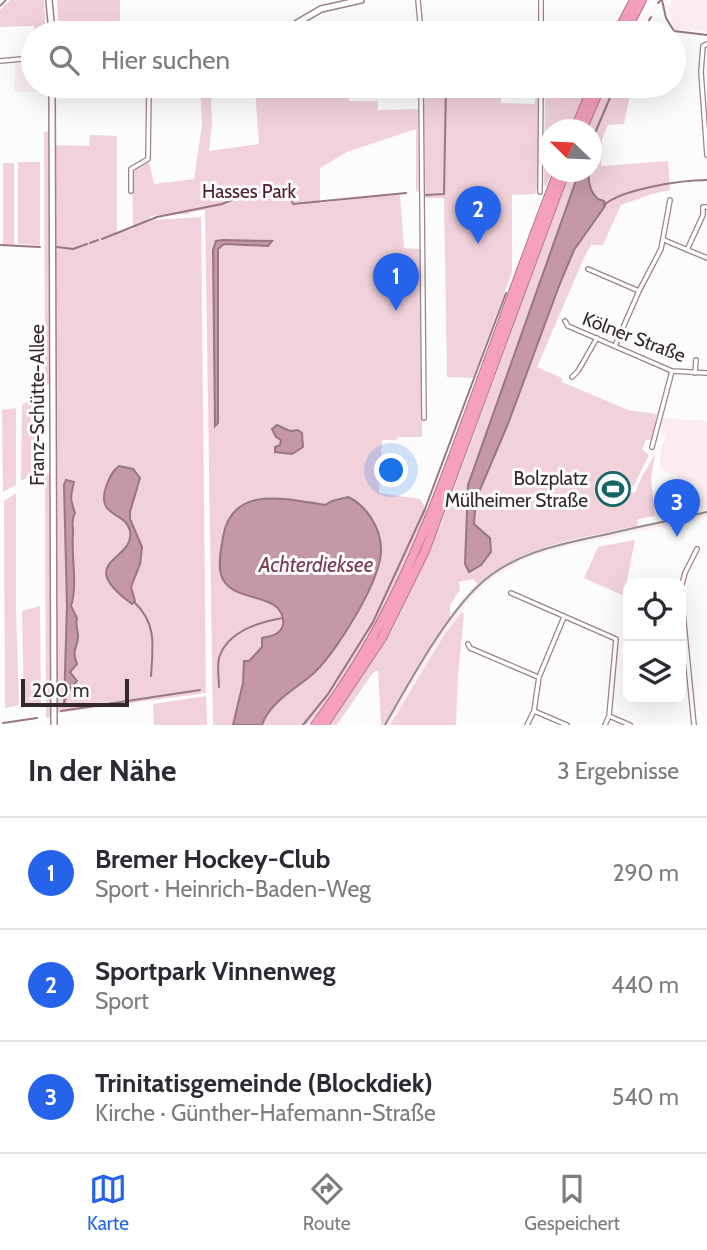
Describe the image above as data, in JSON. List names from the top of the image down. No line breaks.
{"streets":{"main road":["Franz-Schütte-Allee"],"street":["Kölner Straße"]},"water":["Achterdieksee"],"parks":["Hasses Park"],"places":{"sports":["Bolzplatz Mülheimer Straße"]},"scale_bar":"200 m","north":"top left","page":{"search":"Hier suchen","pins":["2","1","3"],"scale":"200 m","heading":["In der Nähe","3 Ergebnisse"],"list":[{"mark":"1","name":"Bremer Hockey-Club","note":"Sport · Heinrich-Baden-Weg","value":"290 m"},{"mark":"2","name":"Sportpark Vinnenweg","note":"Sport","value":"440 m"},{"mark":"3","name":"Trinitatisgemeinde (Blockdiek)","note":"Kirche · Günther-Hafemann-Straße","value":"540 m"}],"nav":["Karte","Route","Gespeichert"]}}
